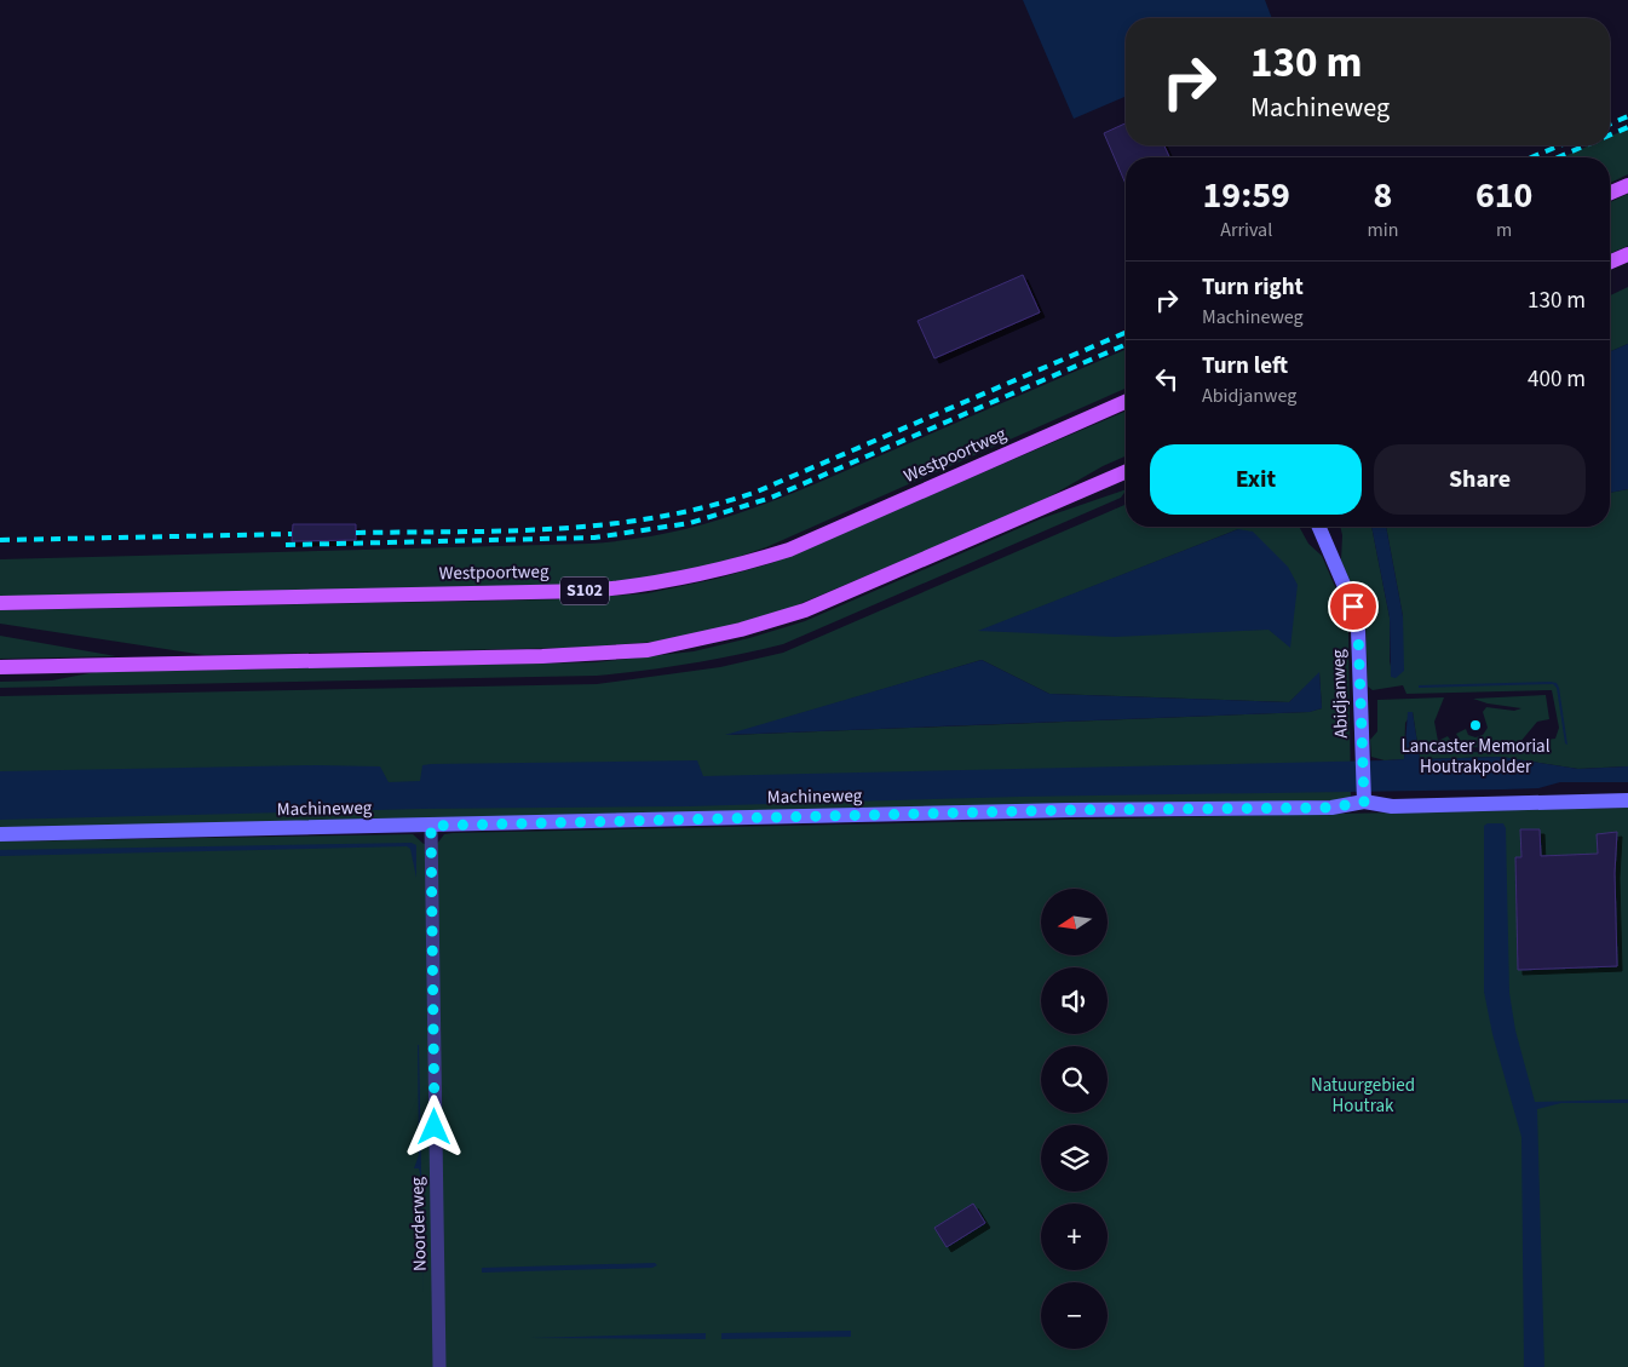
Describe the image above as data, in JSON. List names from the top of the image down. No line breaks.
{"streets":{"main road":["Westpoortweg","S102"],"street":["Abidjanweg","Machineweg","Noorderweg"]},"crossings":[["Abidjanweg","Machineweg"],["Machineweg","Noorderweg"]],"parks":["Natuurgebied Houtrak"],"places":["Lancaster Memorial Houtrakpolder"],"north":"left","page":{"turn":["130 m","Machineweg"],"eta":["19:59","Arrival","8","min","610","m"],"list":[{"name":"Turn right","note":"Machineweg","value":"130 m"},{"name":"Turn left","note":"Abidjanweg","value":"400 m"}],"buttons":["Exit","Share"],"map_buttons":["+","−"]}}
